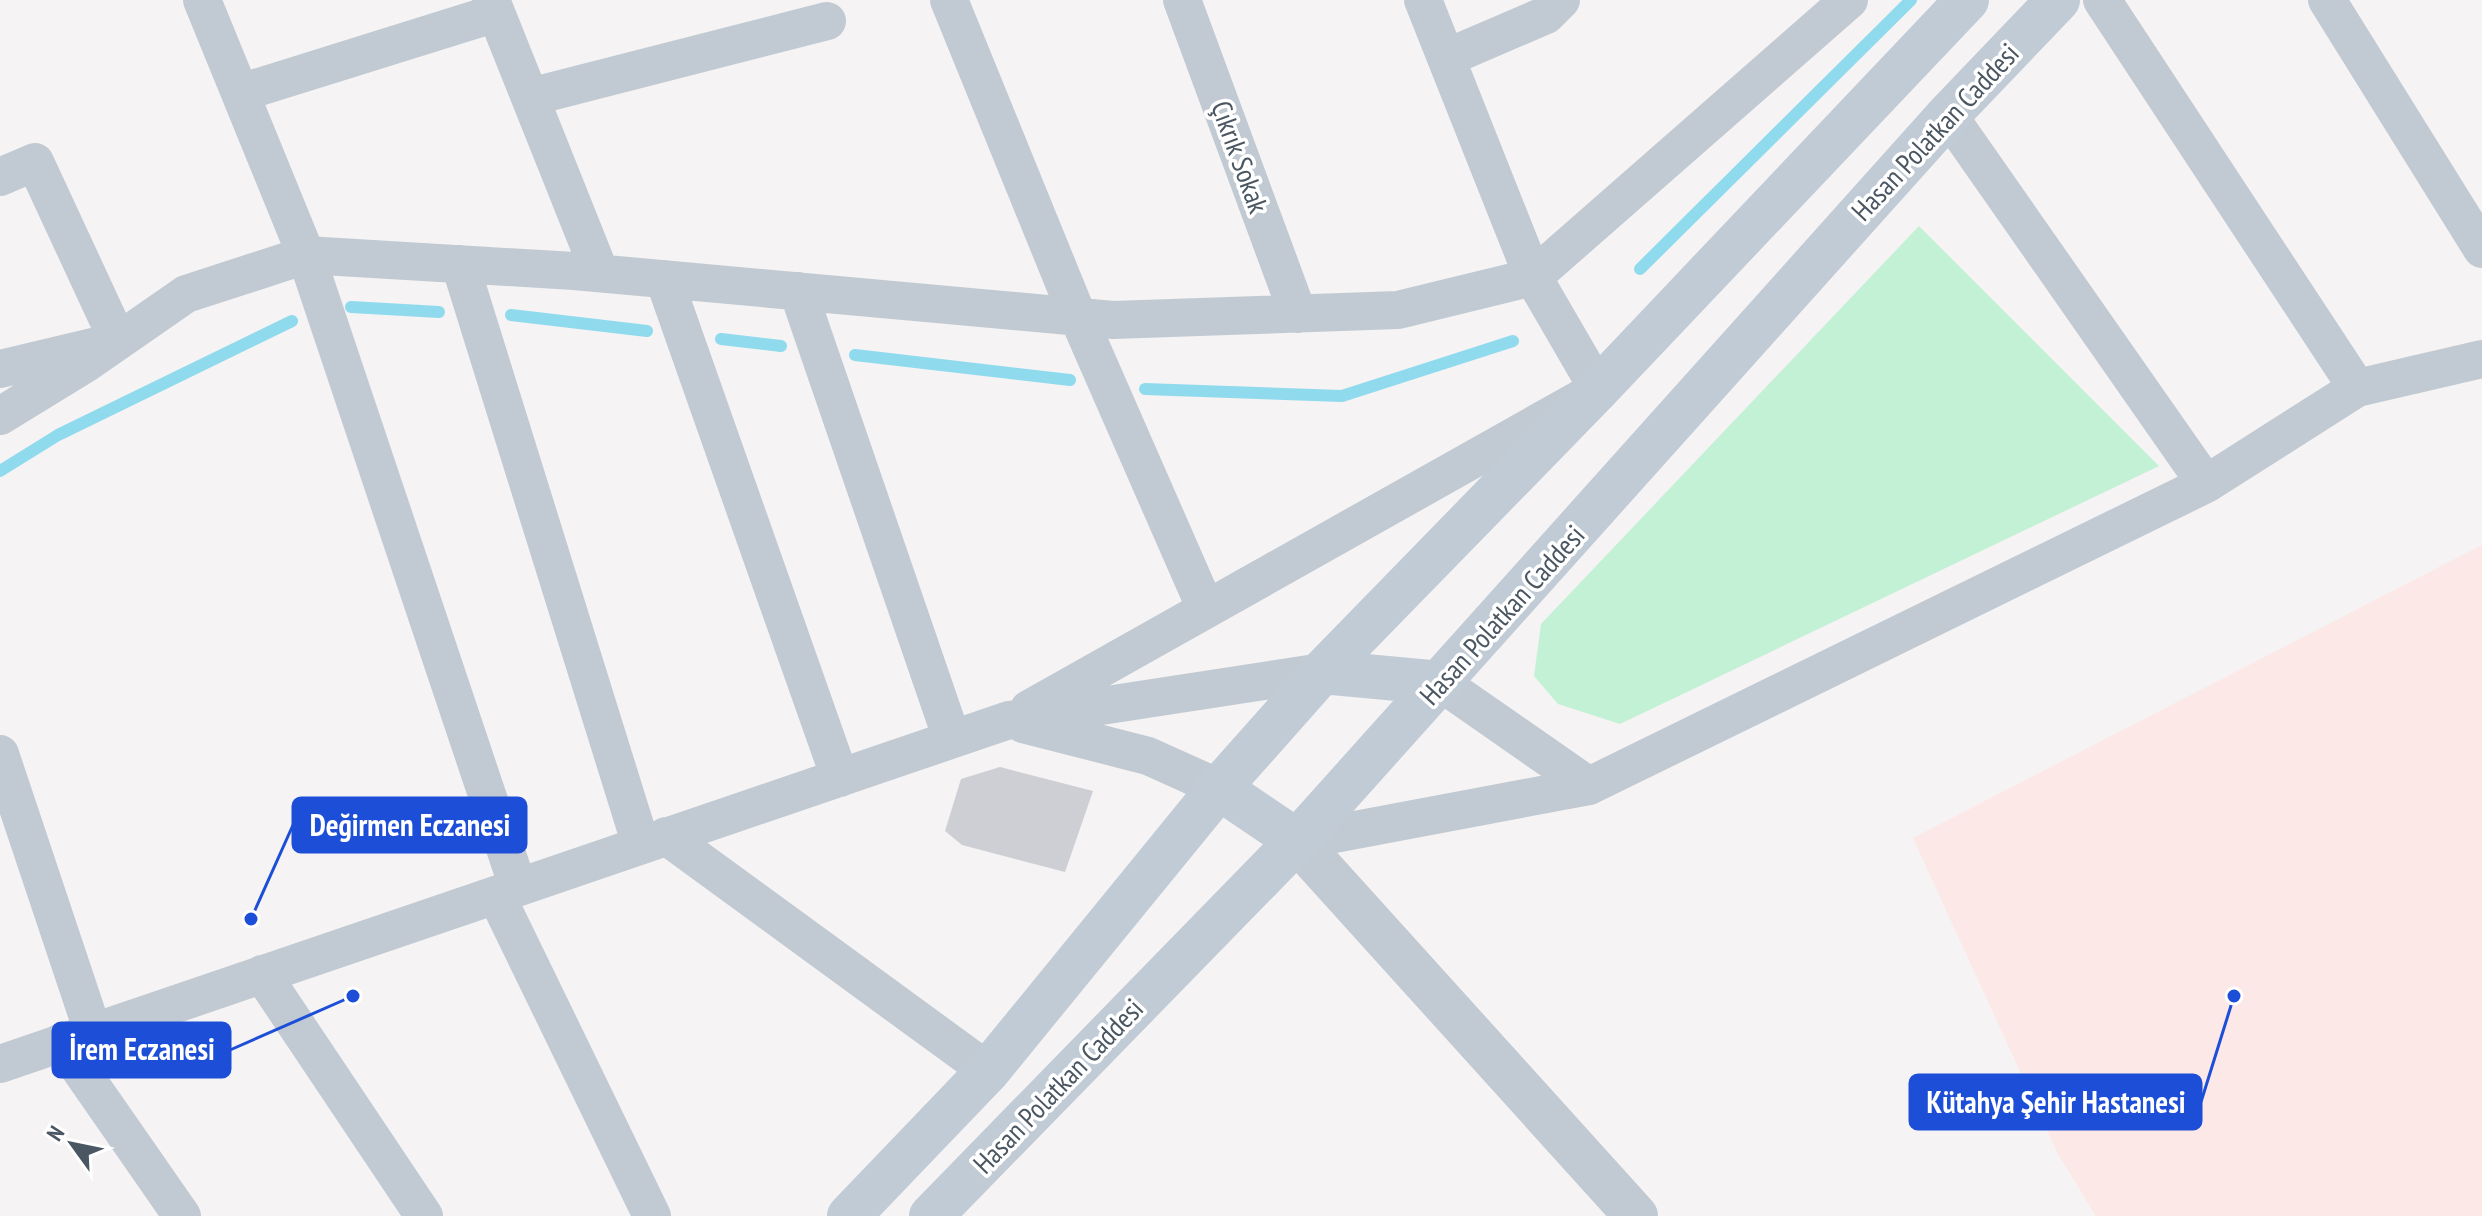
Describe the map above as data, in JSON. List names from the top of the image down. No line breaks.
{"streets":{"main road":["Hasan Polatkan Caddesi"],"street":["Çıkrık Sokak"]},"places":["Değirmen Eczanesi","İrem Eczanesi","Kütahya Şehir Hastanesi"],"north":"top left"}
